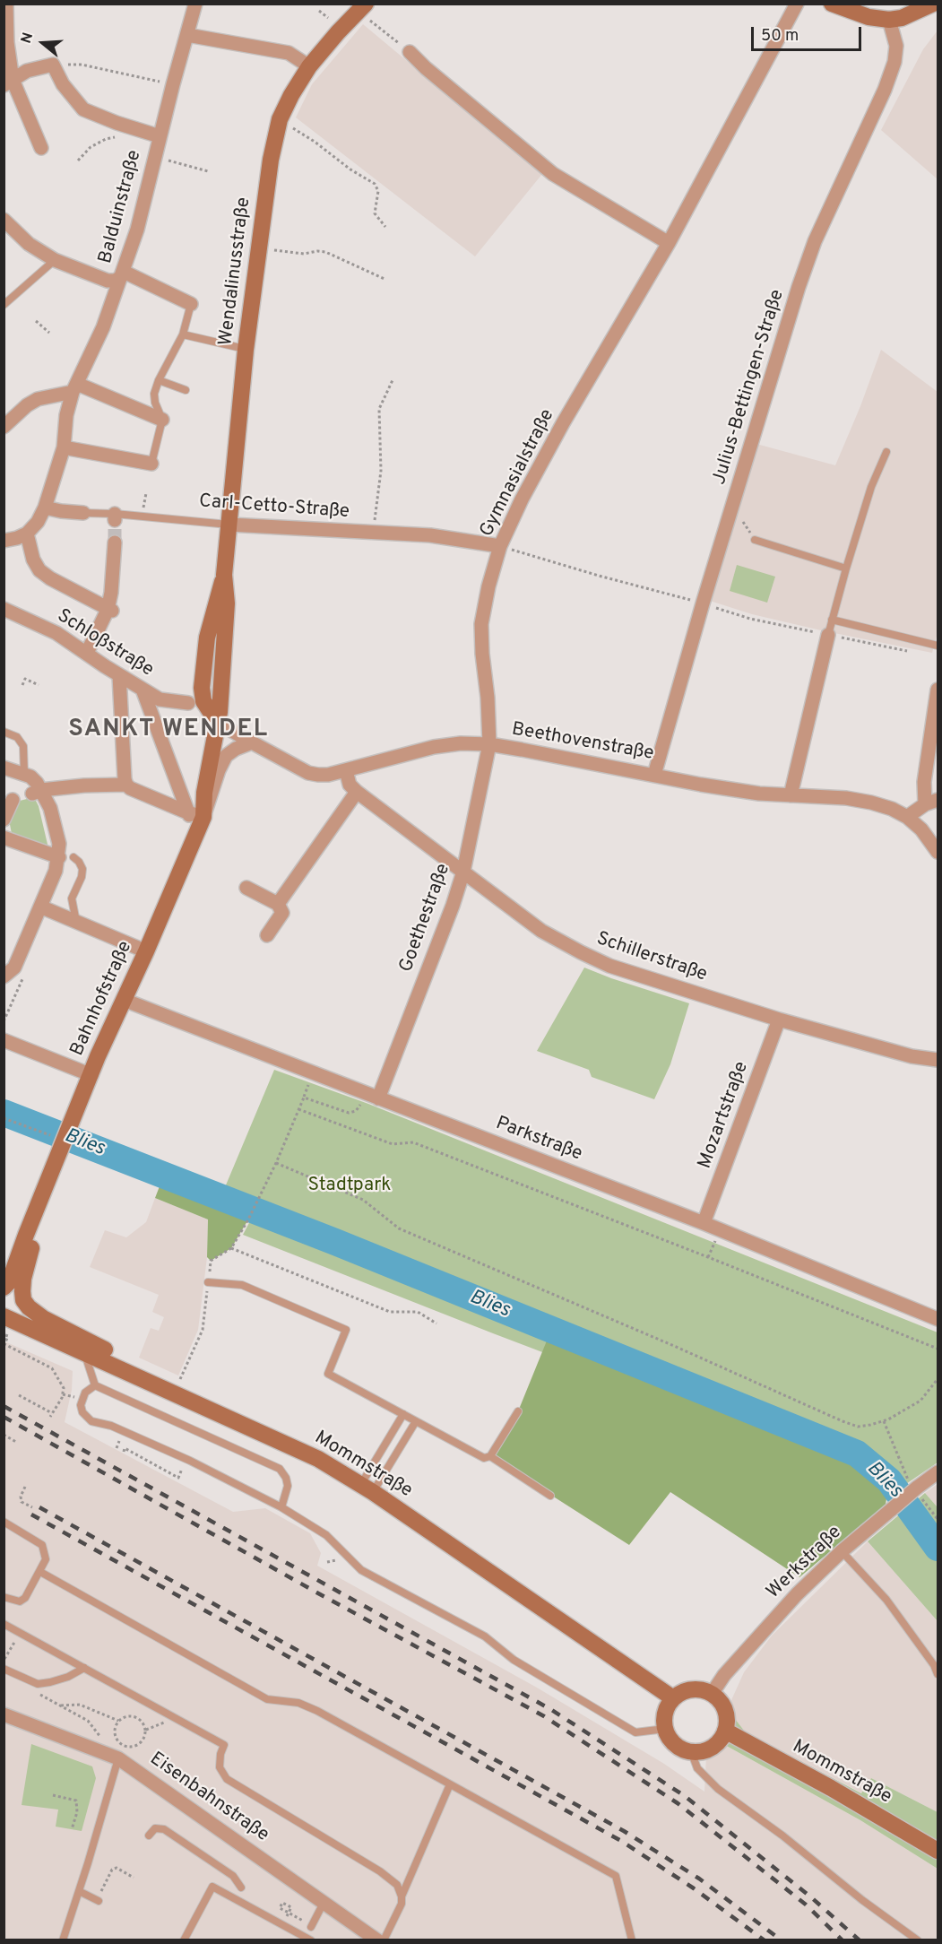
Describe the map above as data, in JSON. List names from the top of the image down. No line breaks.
{"streets":{"main road":["Wendalinusstraße","Bahnhofstraße","Mommstraße"],"street":["Balduinstraße","Julius-Bettingen-Straße","Gymnasialstraße","Carl-Cetto-Straße","Schloßstraße","Beethovenstraße","Goethestraße","Schillerstraße","Mozartstraße","Parkstraße","Werkstraße","Eisenbahnstraße"]},"crossings":[["Balduinstraße","Carl-Cetto-Straße"],["Wendalinusstraße","Carl-Cetto-Straße"],["Wendalinusstraße","Schloßstraße"],["Wendalinusstraße","Beethovenstraße"],["Wendalinusstraße","Bahnhofstraße"],["Julius-Bettingen-Straße","Beethovenstraße"],["Gymnasialstraße","Carl-Cetto-Straße"],["Gymnasialstraße","Beethovenstraße"],["Gymnasialstraße","Goethestraße"],["Beethovenstraße","Goethestraße"],["Beethovenstraße","Schillerstraße"],["Beethovenstraße","Bahnhofstraße"],["Goethestraße","Schillerstraße"],["Goethestraße","Parkstraße"],["Schillerstraße","Mozartstraße"],["Bahnhofstraße","Parkstraße"],["Bahnhofstraße","Mommstraße"],["Mozartstraße","Parkstraße"],["Mommstraße","Werkstraße"]],"districts":["SANKT WENDEL"],"water":["Blies"],"parks":["Stadtpark"],"scale_bar":"50 m","north":"left"}
